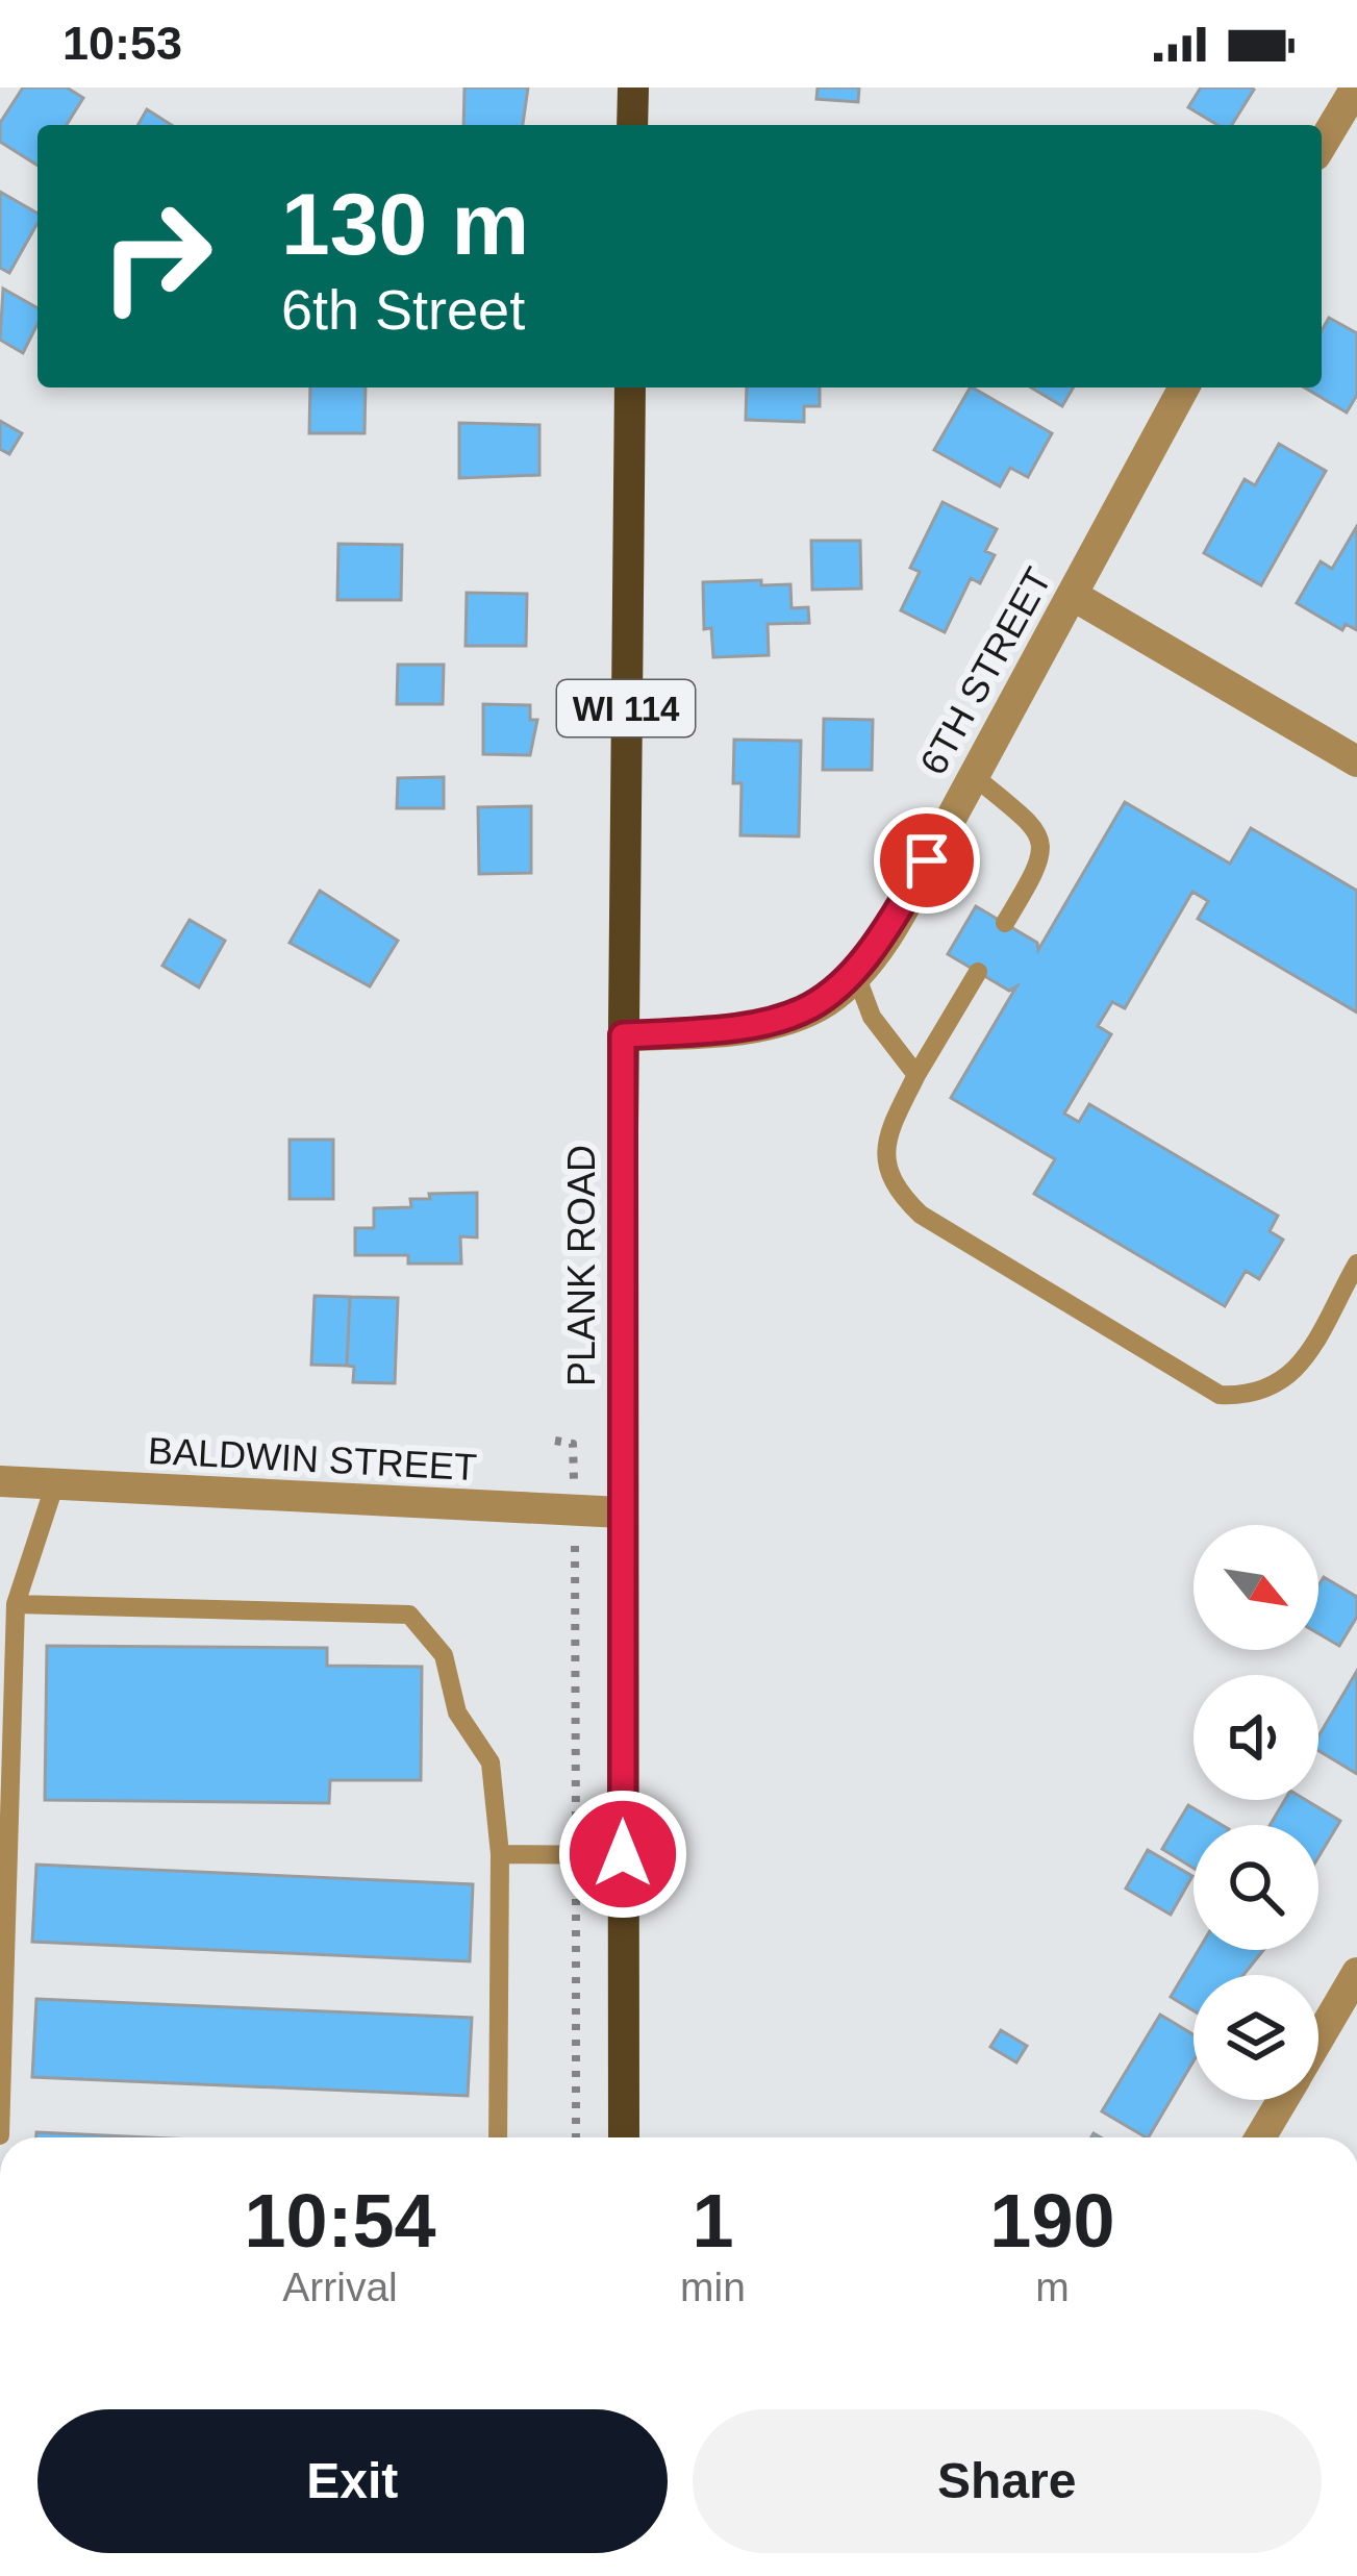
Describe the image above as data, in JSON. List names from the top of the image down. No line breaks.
{"streets":{"main road":["WI 114","PLANK ROAD"],"street":["6TH STREET","BALDWIN STREET"]},"crossings":[["6TH STREET","PLANK ROAD"],["PLANK ROAD","BALDWIN STREET"]],"north":"bottom right","page":{"status":"10:53","turn":["130 m","6th Street"],"eta":["10:54","Arrival","1","min","190","m"],"buttons":["Exit","Share"]}}
